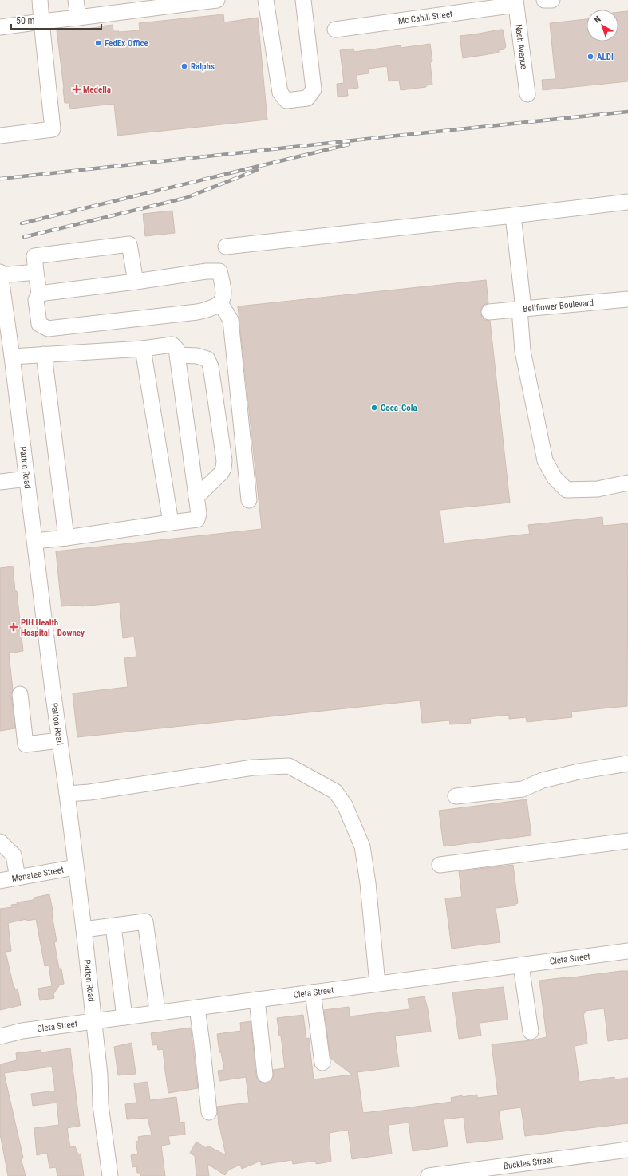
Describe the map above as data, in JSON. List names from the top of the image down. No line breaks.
{"streets":{"street":["Mc Cahill Street","Nash Avenue","Bellflower Boulevard","Patton Road","Manatee Street","Cleta Street","Buckles Street"]},"crossings":[["Mc Cahill Street","Nash Avenue"],["Patton Road","Manatee Street"],["Patton Road","Cleta Street"]],"places":{"other":["FedEx Office","ALDI","Ralphs","Coca-Cola"],"health":["Medella","PIH Health Hospital - Downey"]},"scale_bar":"50 m","north":"top left"}
